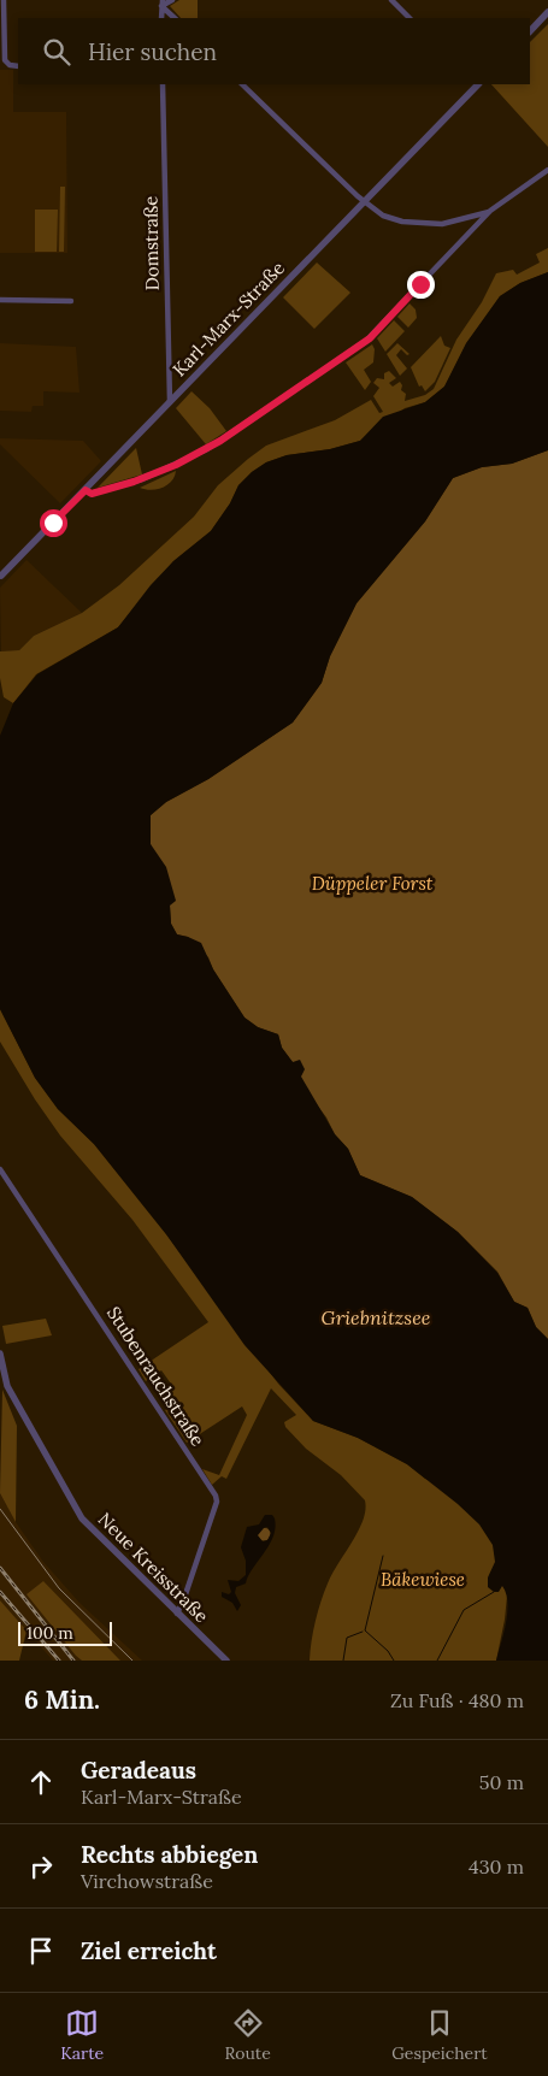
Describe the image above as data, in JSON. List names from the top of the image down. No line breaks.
{"streets":{"street":["Domstraße","Karl-Marx-Straße","Stubenrauchstraße","Neue Kreisstraße"]},"crossings":[["Domstraße","Karl-Marx-Straße"],["Stubenrauchstraße","Neue Kreisstraße"]],"water":["Griebnitzsee"],"parks":["Düppeler Forst","Bäkewiese"],"scale_bar":"100 m","page":{"search":"Hier suchen","scale":"100 m","heading":["6 Min.","Zu Fuß · 480 m"],"list":[["Geradeaus","Karl-Marx-Straße","50 m"],["Rechts abbiegen","Virchowstraße","430 m"],"Ziel erreicht"],"nav":["Karte","Route","Gespeichert"]}}
